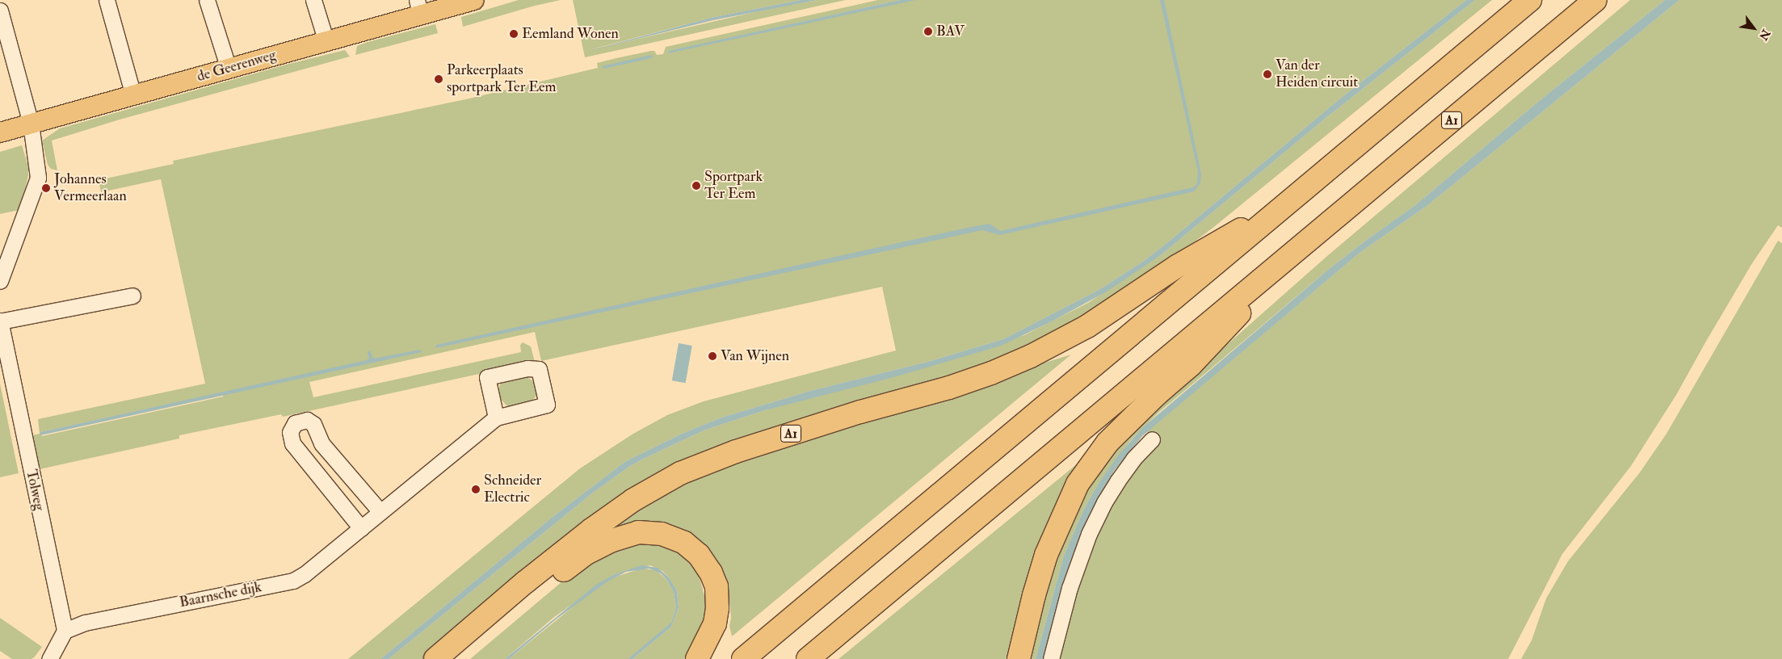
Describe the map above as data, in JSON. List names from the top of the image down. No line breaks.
{"streets":{"highway":["A1"],"main road":["de Geerenweg"],"street":["Tolweg","Baarnsche dijk"]},"crossings":[["Tolweg","Baarnsche dijk"]],"places":["BAV","Eemland Wonen","Van der Heiden circuit","Parkeerplaats sportpark Ter Eem","Sportpark Ter Eem","Johannes Vermeerlaan","Van Wijnen","Schneider Electric"],"north":"bottom right"}
